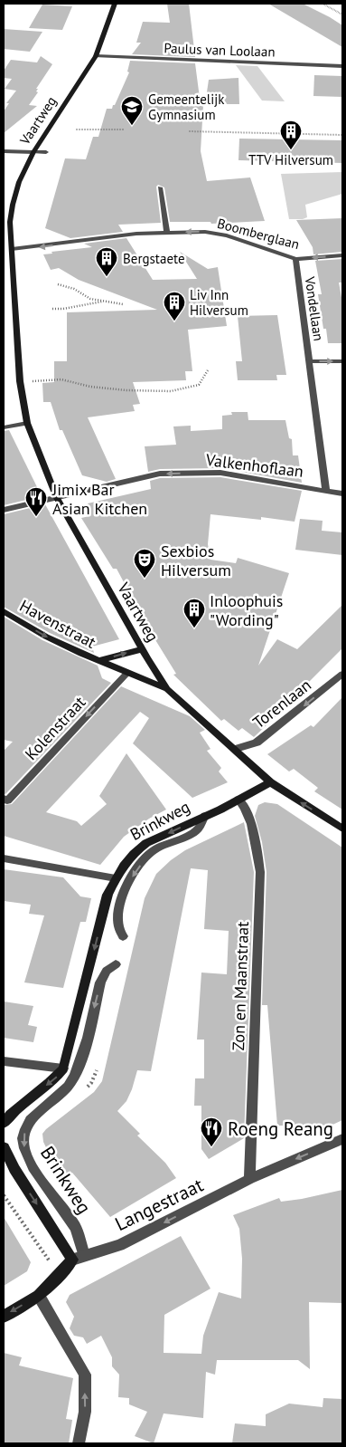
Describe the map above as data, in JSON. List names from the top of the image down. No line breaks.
{"streets":{"street":["Paulus van Loolaan","Vaartweg","Boomberglaan","Vondellaan","Valkenhoflaan","Havenstraat","Torenlaan","Kolenstraat","Brinkweg","Zon en Maanstraat","Langestraat"]},"crossings":[["Paulus van Loolaan","Vaartweg"],["Vaartweg","Boomberglaan"],["Vaartweg","Valkenhoflaan"],["Vaartweg","Havenstraat"],["Vaartweg","Torenlaan"],["Vaartweg","Brinkweg"],["Boomberglaan","Vondellaan"],["Vondellaan","Valkenhoflaan"],["Havenstraat","Kolenstraat"],["Brinkweg","Zon en Maanstraat"],["Brinkweg","Langestraat"],["Zon en Maanstraat","Langestraat"]],"one_way":["Boomberglaan","Valkenhoflaan","Torenlaan","Kolenstraat","Brinkweg","Langestraat"],"places":{"school or university":["Gemeentelijk Gymnasium"],"building":["TTV Hilversum","Bergstaete","Liv Inn Hilversum","Inloophuis \"Wording\""],"restaurant":["Jimix Bar Asian Kitchen","Roeng Reang"],"theatre":["Sexbios Hilversum"]}}
